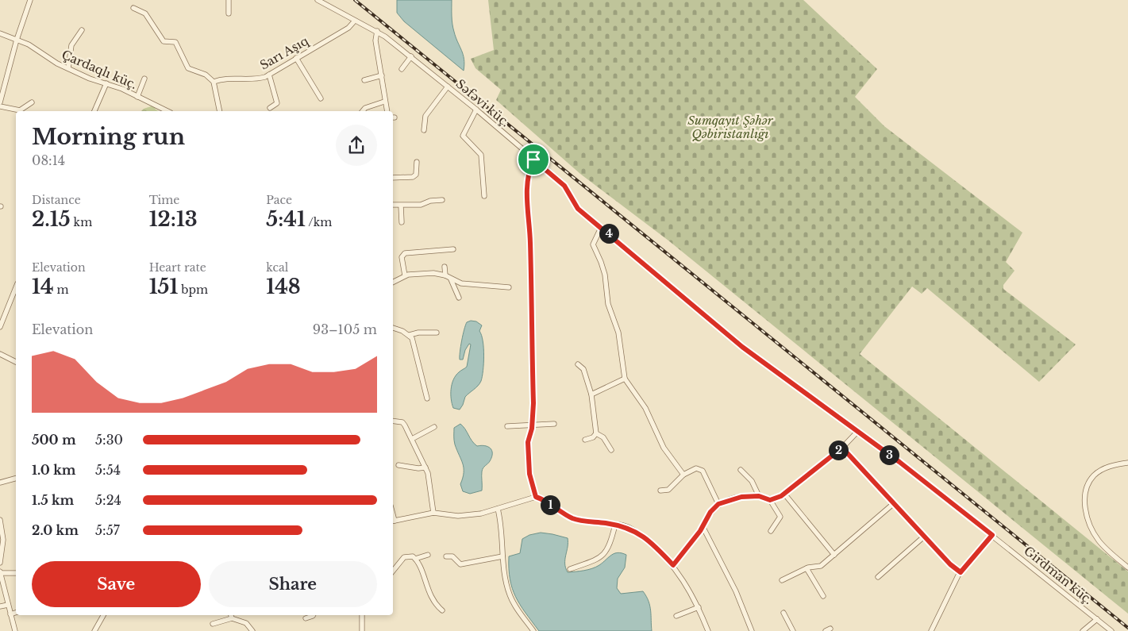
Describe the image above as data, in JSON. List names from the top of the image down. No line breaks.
{"streets":{"street":["Sarı Aşıq","Çardaqlı küç.","Səfəvi küç.","Girdman küç."]},"crossings":[["Sarı Aşıq","Səfəvi küç."],["Səfəvi küç.","Girdman küç."]],"parks":["Sumqayıt Şəhər Qəbiristanlığı"],"page":{"heading":["Morning run","08:14"],"stats":[["Distance","2.15 km"],["Time","12:13"],["Pace","5:41 /km"],["Elevation","14 m"],["Heart rate","151 bpm"],["kcal","148"]],"pins":["4","2","3","1"],"chart":["Elevation","93–105 m"],"list":[{"name":"500 m","note":"5:30"},{"name":"1.0 km","note":"5:54"},{"name":"1.5 km","note":"5:24"},{"name":"2.0 km","note":"5:57"}],"buttons":["Save","Share"]}}
